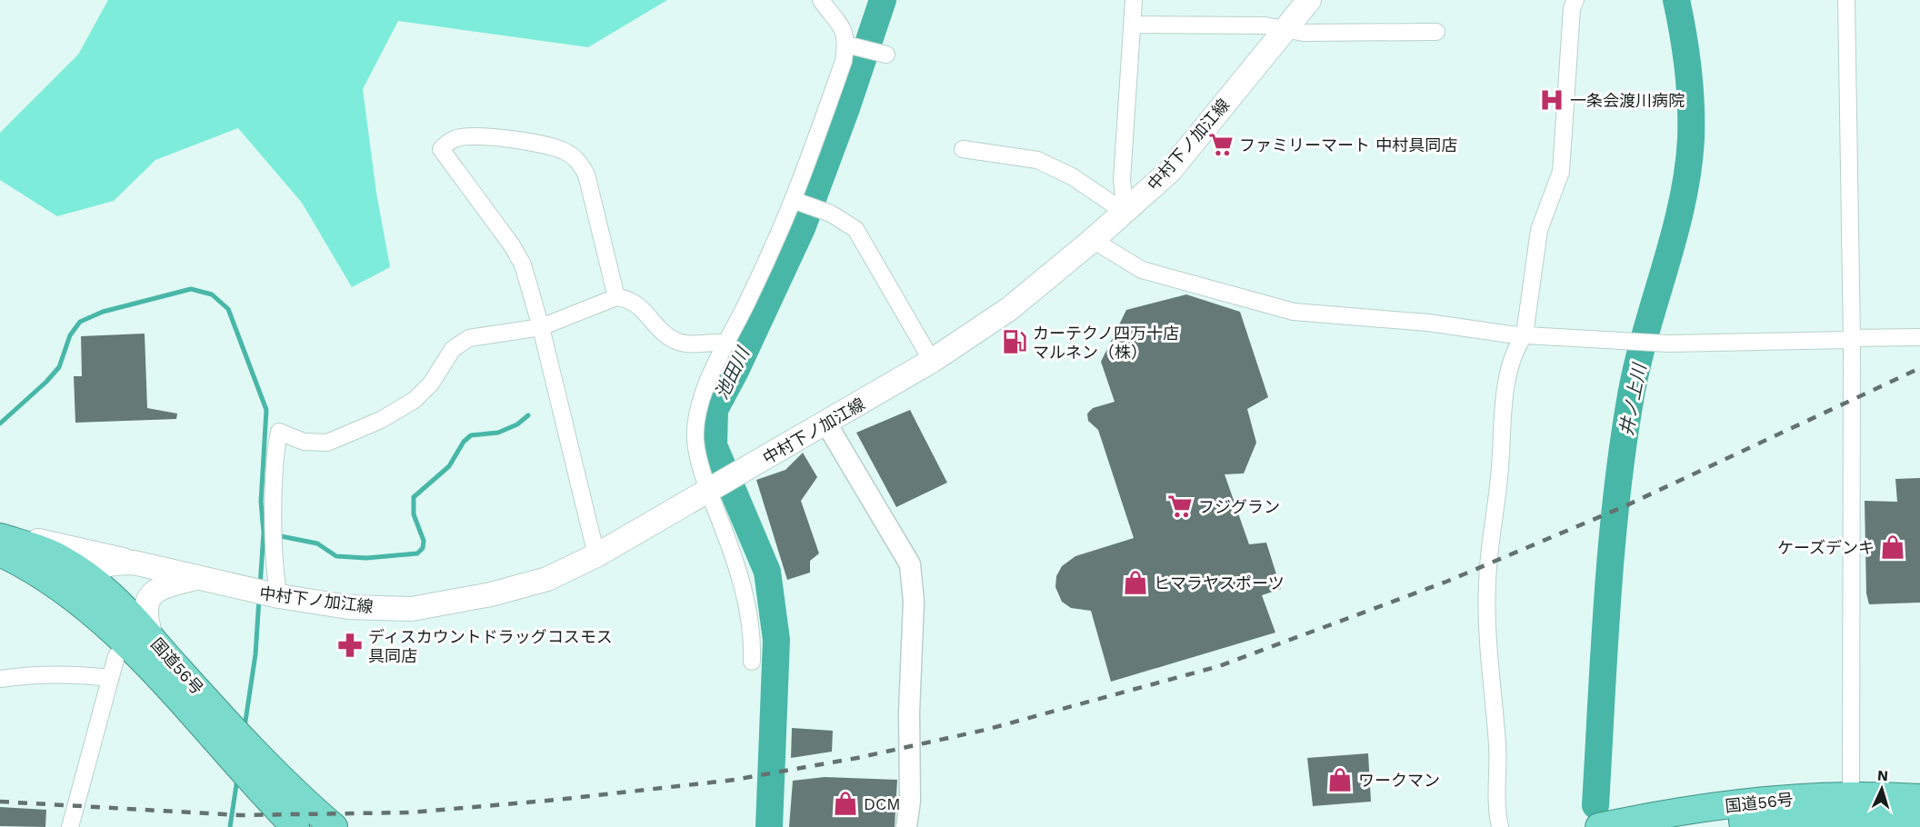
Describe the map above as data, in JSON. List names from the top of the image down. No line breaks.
{"streets":{"highway":["国道56号"],"main road":["中村下ノ加江線"]},"crossings":[["中村下ノ加江線","国道56号"]],"water":["池田川","井ノ上川"],"places":{"hospital":["一条会渡川病院"],"supermarket":["ファミリーマート 中村具同店","フジグラン"],"fuel station":["カーテクノ四万十店 マルネン（株）"],"shop":["ケーズデンキ","ヒマラヤスポーツ","ワークマン","DCM"],"pharmacy":["ディスカウントドラッグコスモス 具同店"]},"north":"top"}
